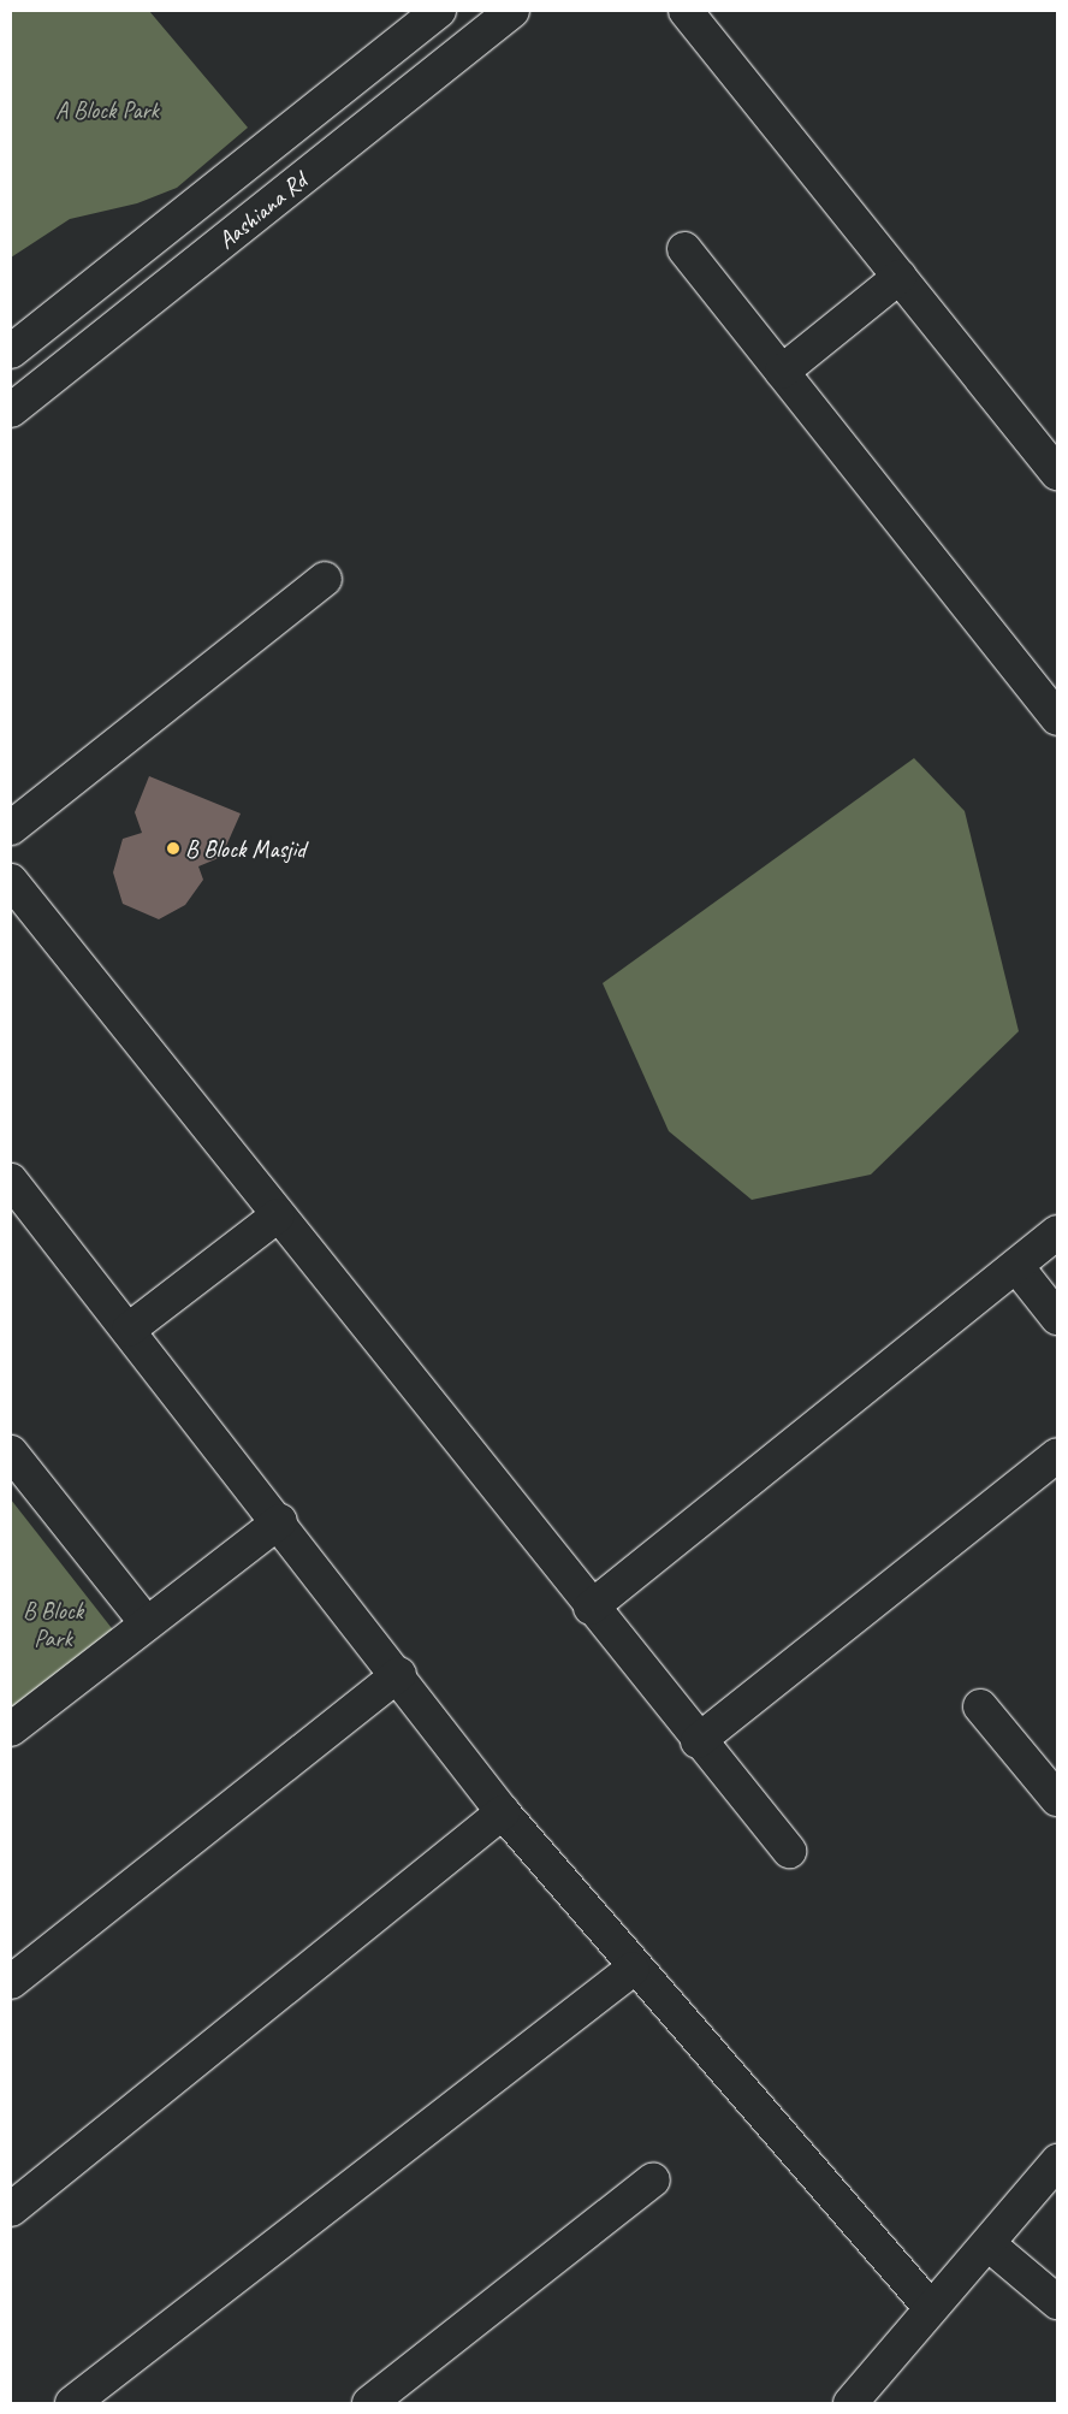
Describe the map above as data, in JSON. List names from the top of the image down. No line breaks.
{"streets":{"street":["Aashiana Rd"]},"parks":["A Block Park","B Block Park"],"places":["B Block Masjid"]}
